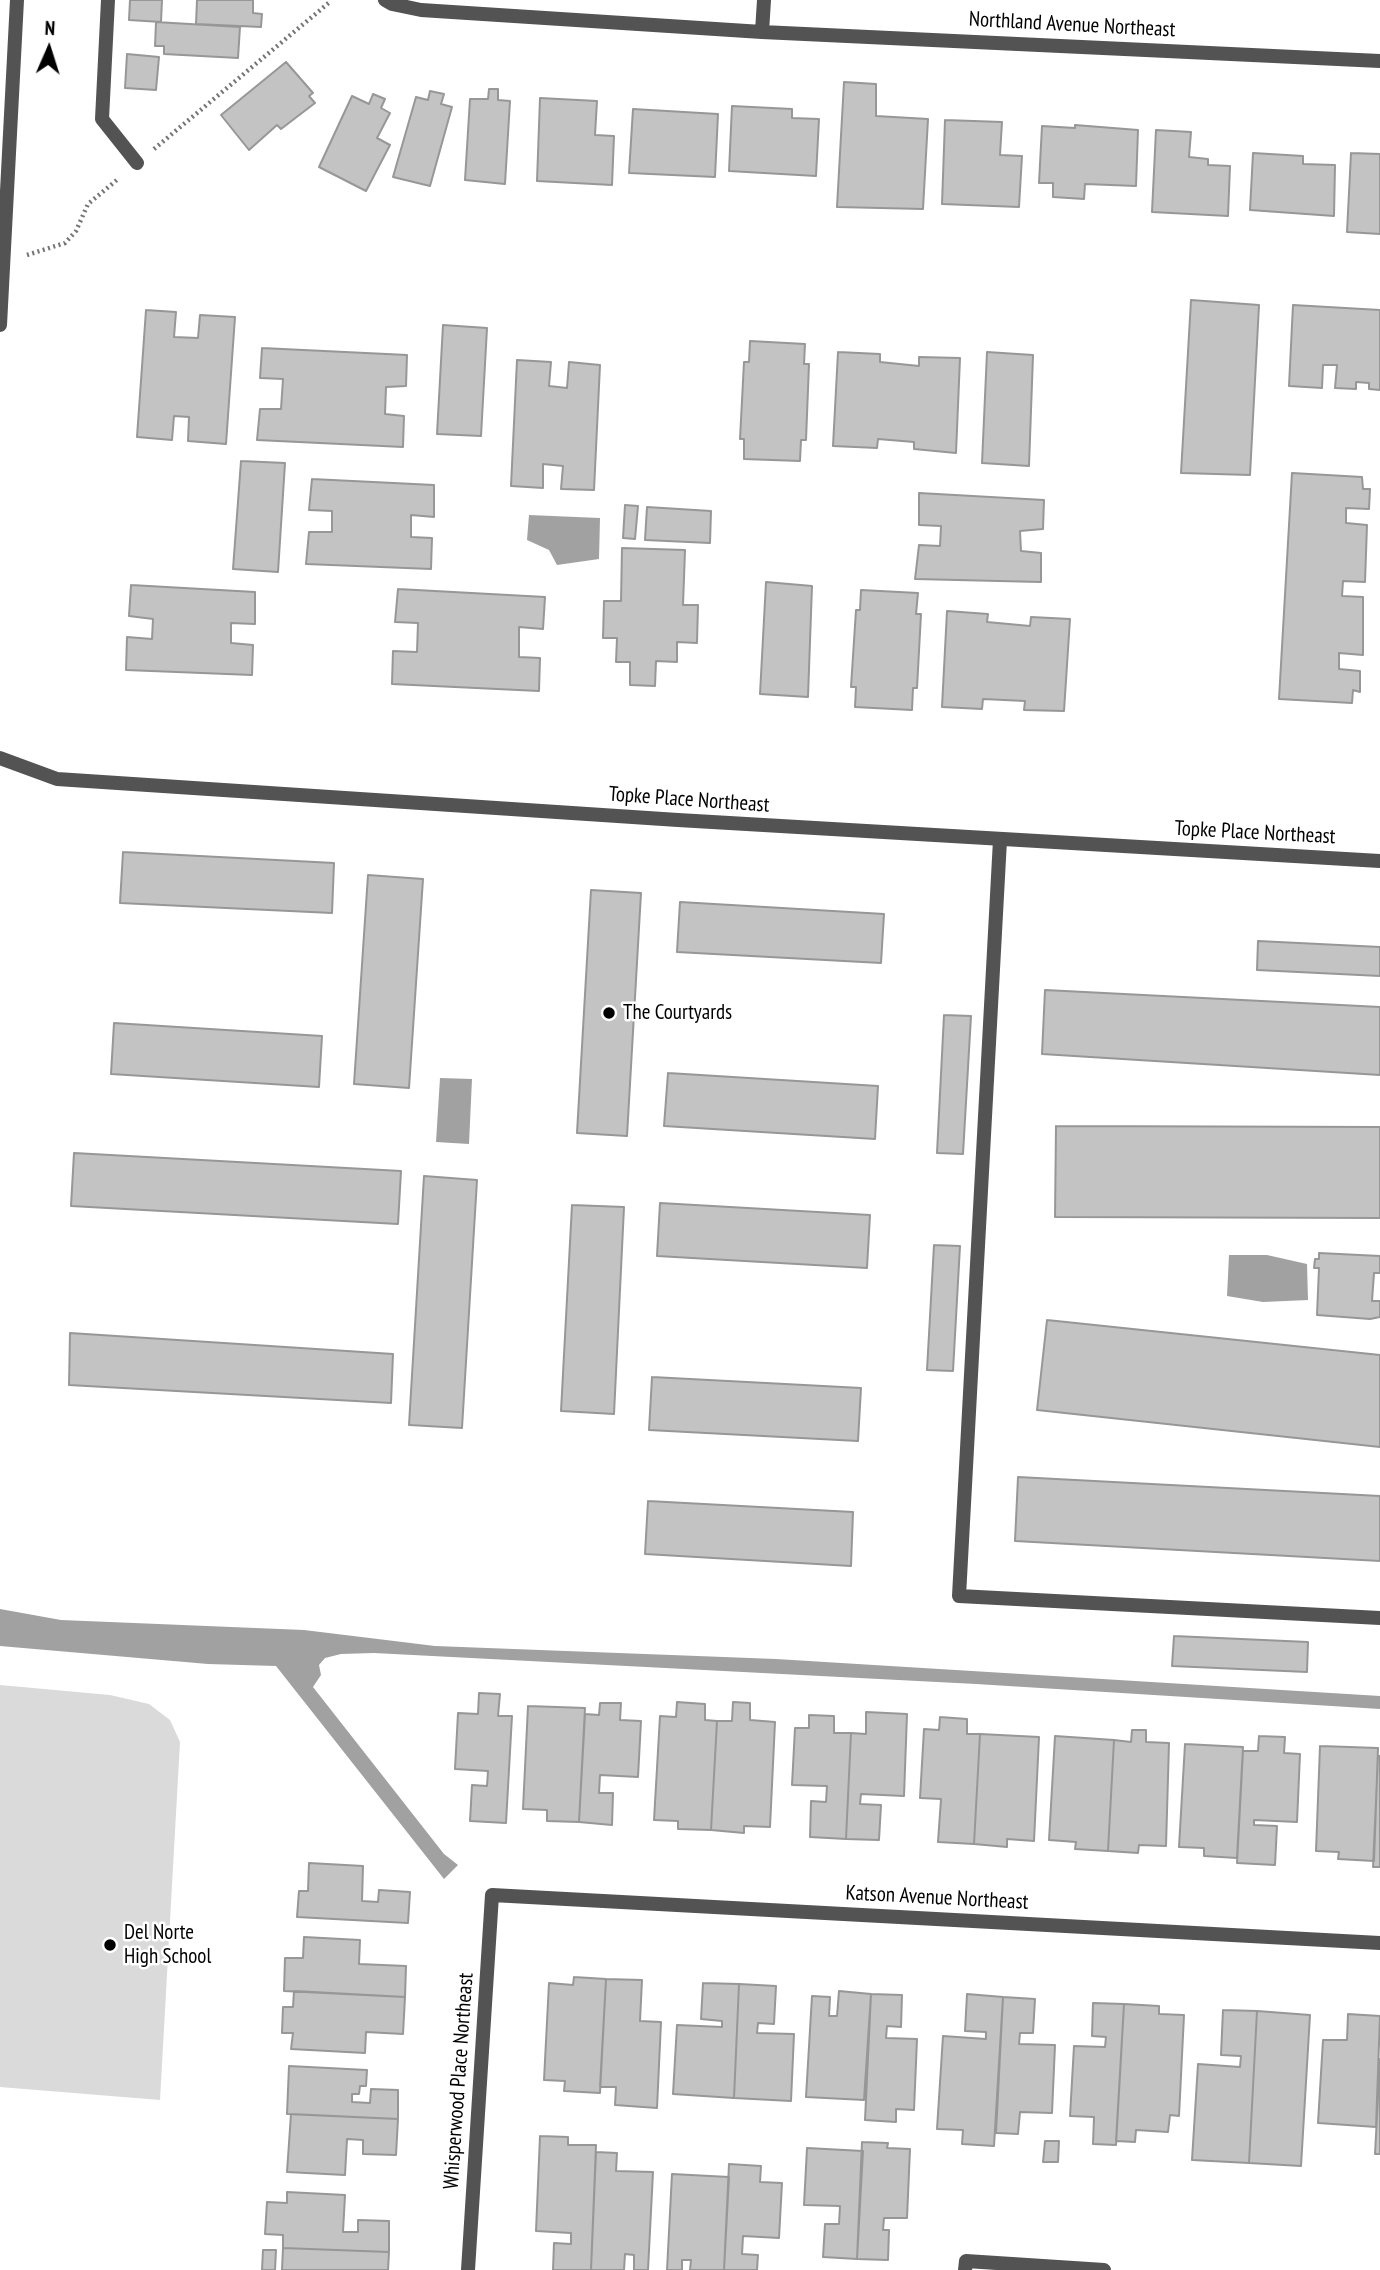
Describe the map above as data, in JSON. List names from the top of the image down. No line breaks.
{"streets":{"street":["Northland Avenue Northeast","Topke Place Northeast","Katson Avenue Northeast","Whisperwood Place Northeast"]},"crossings":[["Katson Avenue Northeast","Whisperwood Place Northeast"]],"places":["The Courtyards","Del Norte High School"],"north":"top"}
